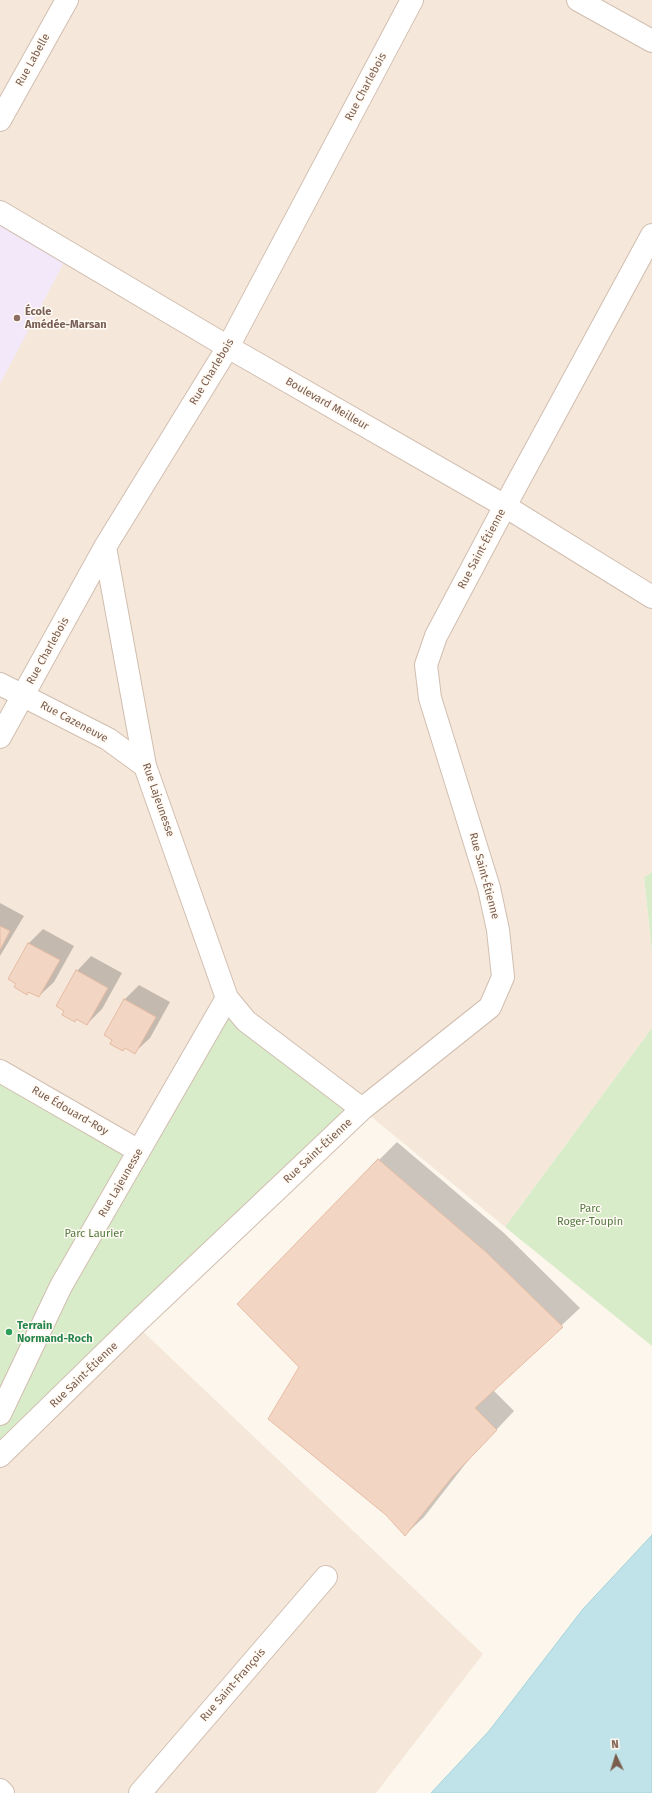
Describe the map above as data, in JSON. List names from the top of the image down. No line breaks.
{"streets":{"street":["Rue Labelle","Rue Charlebois","Boulevard Meilleur","Rue Saint-Étienne","Rue Cazeneuve","Rue Lajeunesse","Rue Édouard-Roy","Rue Saint-François"]},"crossings":[["Rue Charlebois","Boulevard Meilleur"],["Rue Charlebois","Rue Cazeneuve"],["Rue Charlebois","Rue Lajeunesse"],["Boulevard Meilleur","Rue Saint-Étienne"],["Rue Saint-Étienne","Rue Lajeunesse"],["Rue Cazeneuve","Rue Lajeunesse"],["Rue Lajeunesse","Rue Édouard-Roy"]],"parks":["Parc Roger-Toupin","Parc Laurier"],"places":["École Amédée-Marsan","Terrain Normand-Roch"],"north":"top"}
